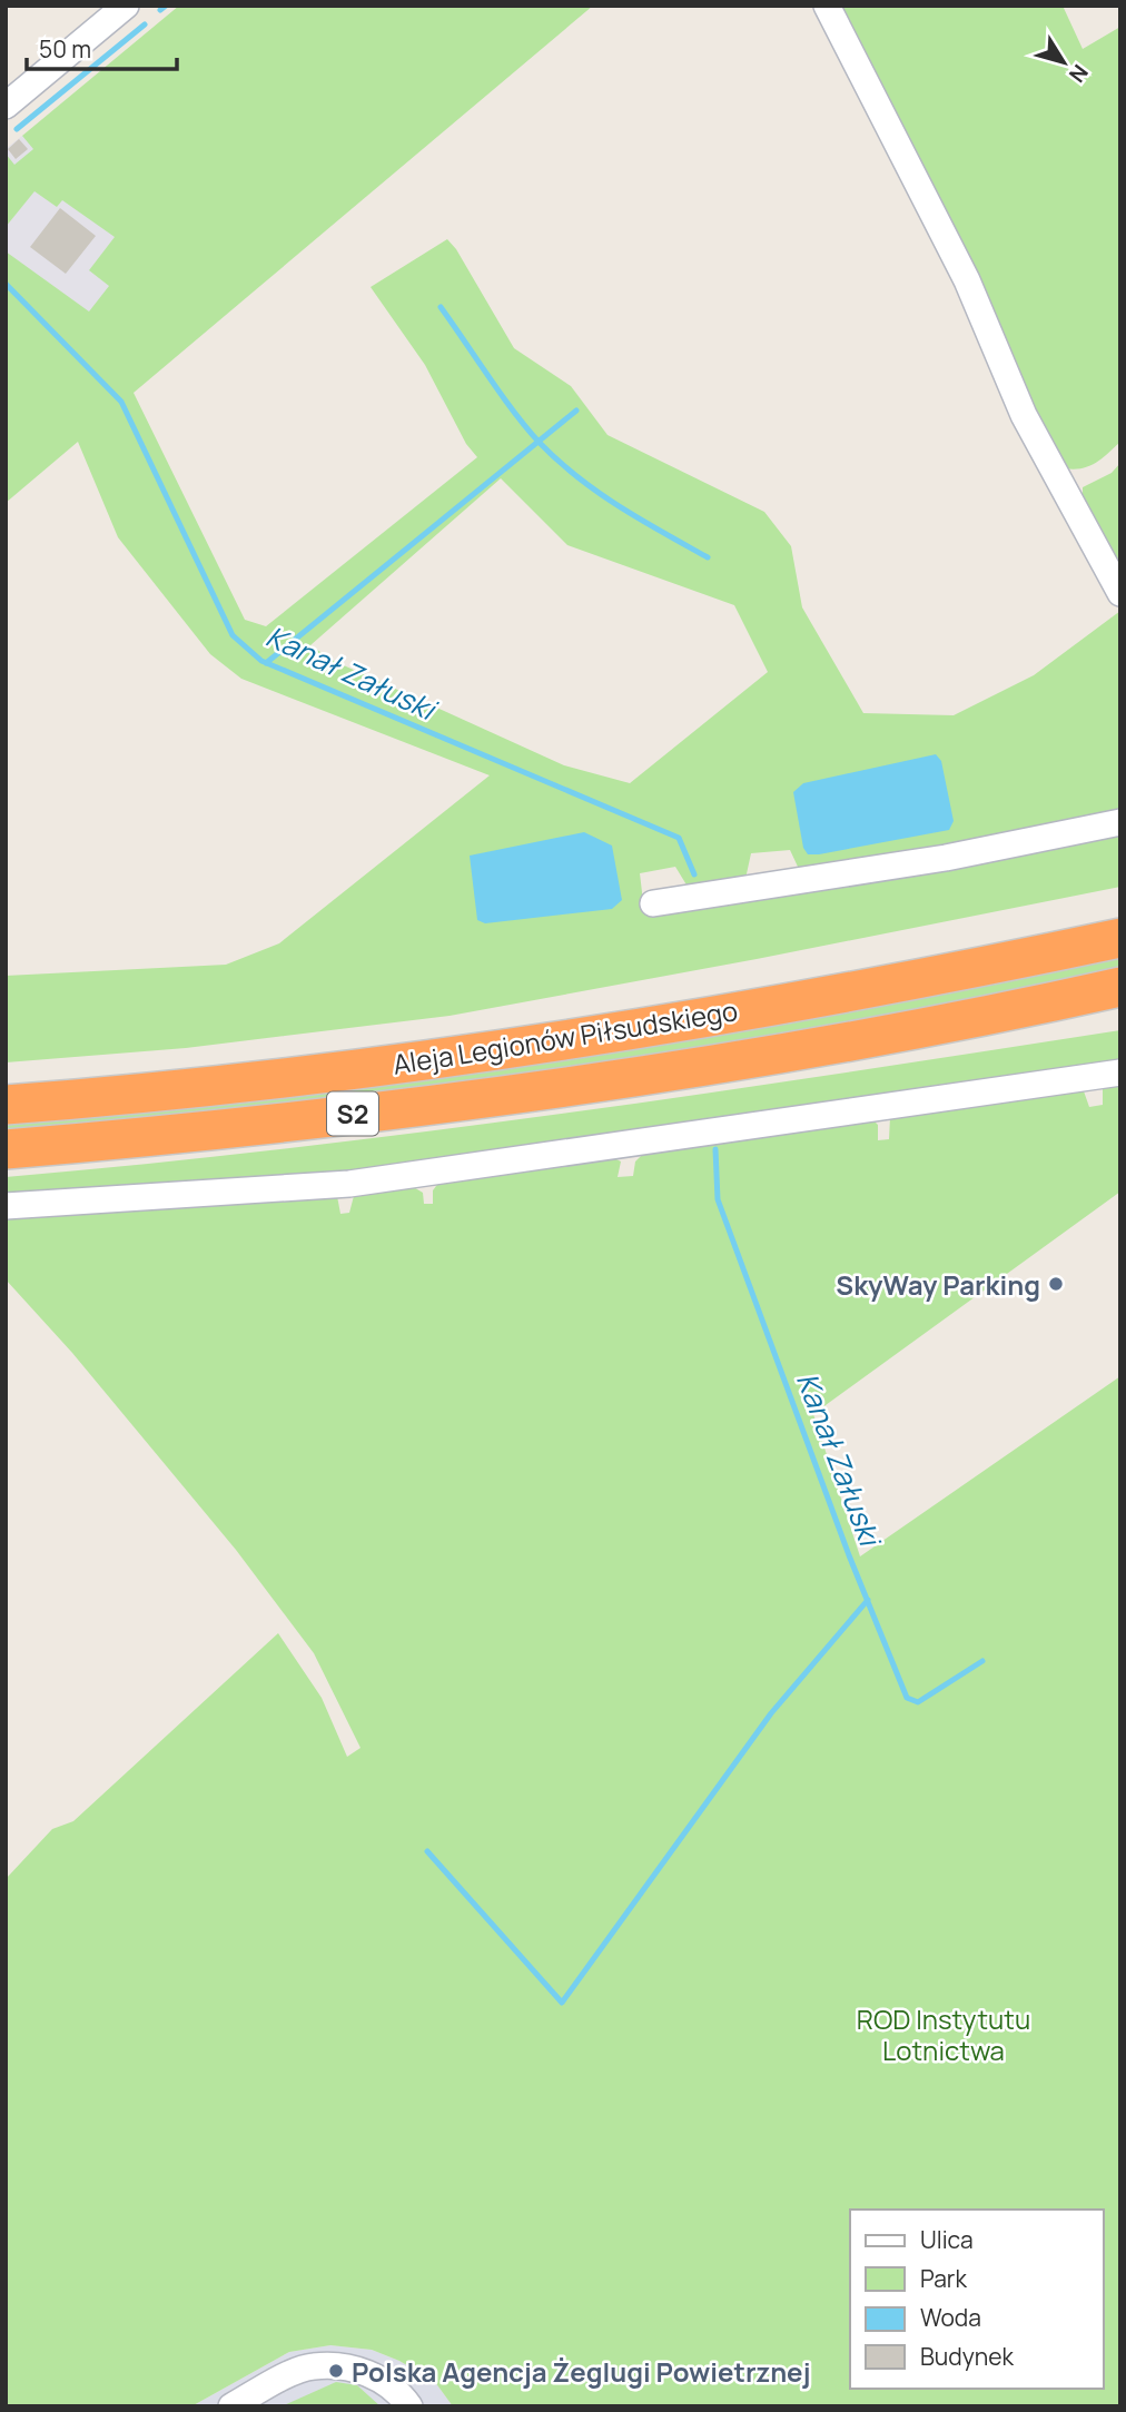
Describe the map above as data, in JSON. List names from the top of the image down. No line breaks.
{"streets":{"highway":["Aleja Legionów Piłsudskiego","S2"]},"water":["Kanał Załuski"],"parks":["ROD Instytutu Lotnictwa"],"places":["SkyWay Parking","Polska Agencja Żeglugi Powietrznej"],"legend":["Ulica","Park","Woda","Budynek"],"scale_bar":"50 m","north":"bottom right"}
